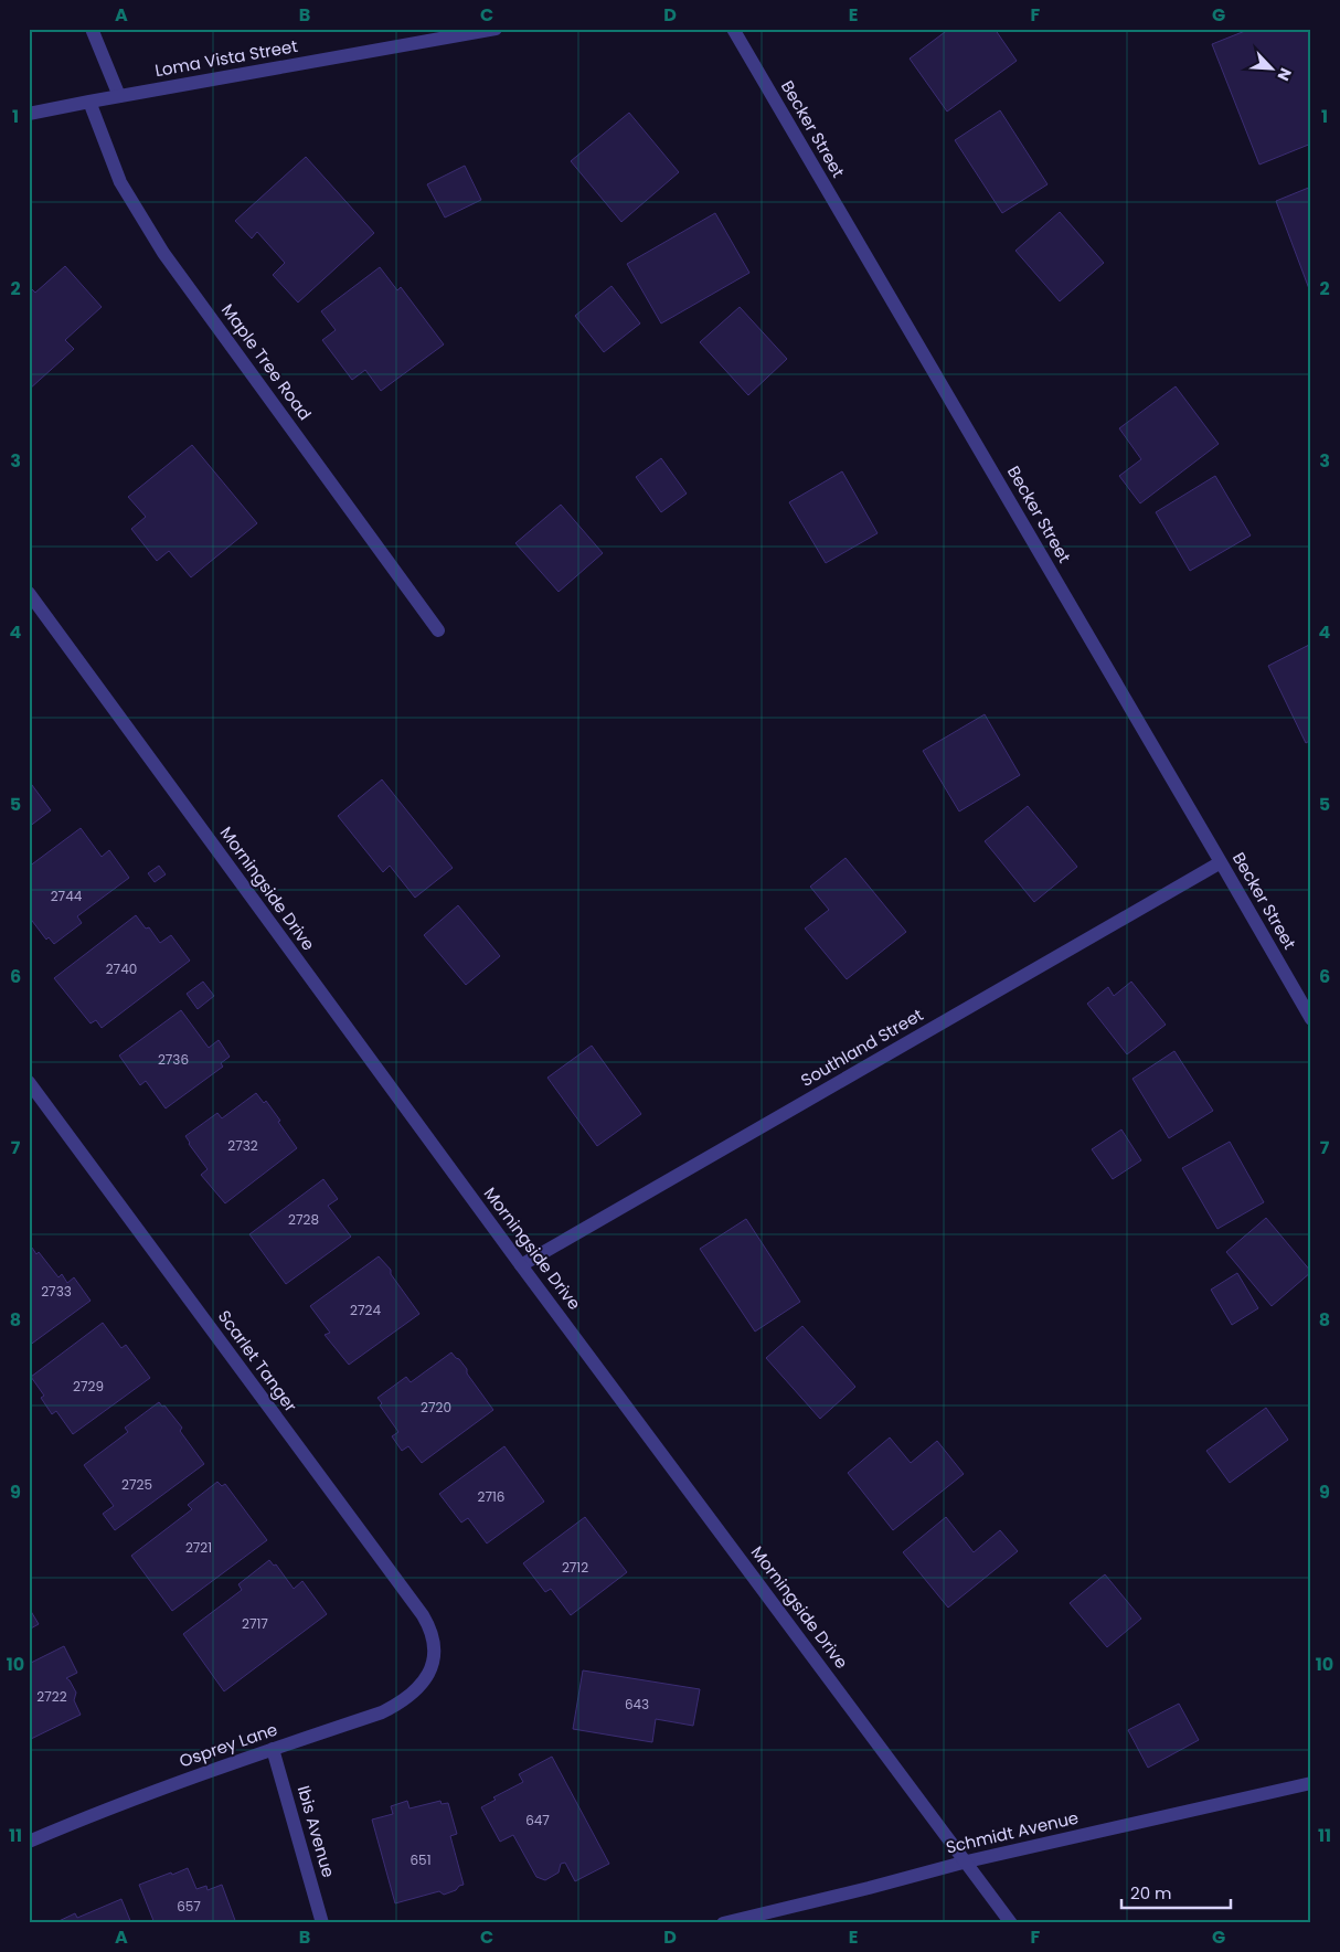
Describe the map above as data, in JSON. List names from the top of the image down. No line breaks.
{"streets":{"street":["Loma Vista Street","Becker Street","Maple Tree Road","Morningside Drive","Southland Street","Scarlet Tanger","Osprey Lane","Ibis Avenue","Schmidt Avenue"]},"crossings":[["Loma Vista Street","Maple Tree Road"],["Becker Street","Southland Street"],["Morningside Drive","Southland Street"],["Morningside Drive","Schmidt Avenue"],["Scarlet Tanger","Osprey Lane"],["Osprey Lane","Ibis Avenue"]],"house_numbers":["2744","2740","2736","2732","2728","2733","2724","2729","2720","2725","2716","2721","2712","2717","2722","643","647","651","657"],"scale_bar":"20 m","north":"bottom right","grid":{"columns":["A","B","C","D","E","F","G"],"rows":["1","2","3","4","5","6","7","8","9","10","11"]}}
